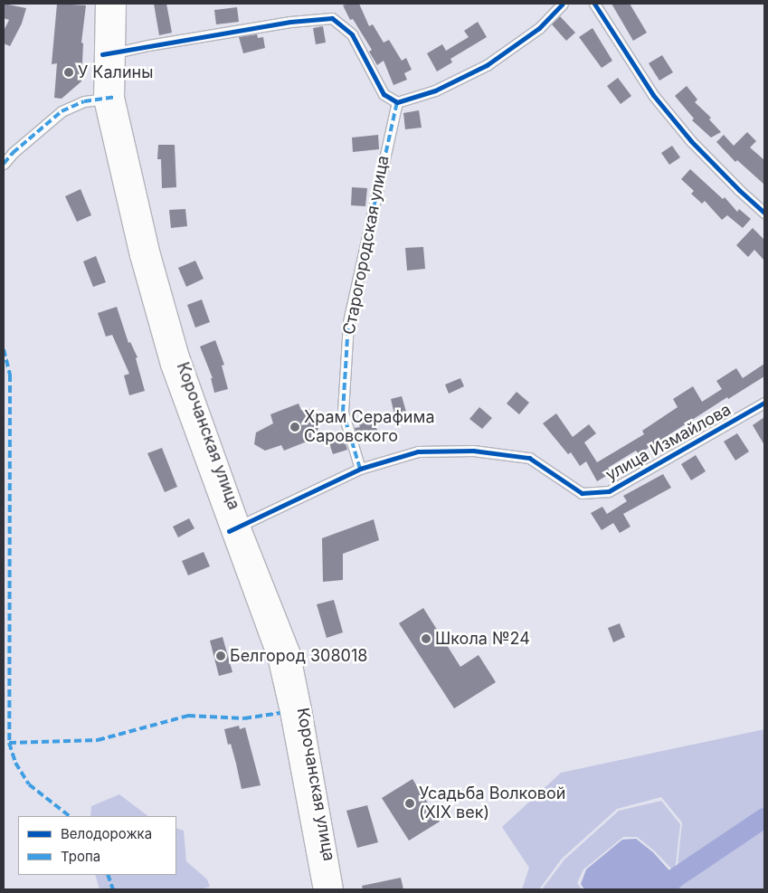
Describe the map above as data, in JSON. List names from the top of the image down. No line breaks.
{"streets":{"main road":["Корочанская улица"],"street":["Старогородская улица","улица Измайлова"]},"crossings":[["Старогородская улица","улица Измайлова"],["Корочанская улица","улица Измайлова"]],"places":["У Калины","Храм Серафима Саровского","Школа №24","Белгород 308018","Усадьба Волковой (XIX век)"],"legend":["Велодорожка","Тропа"]}
